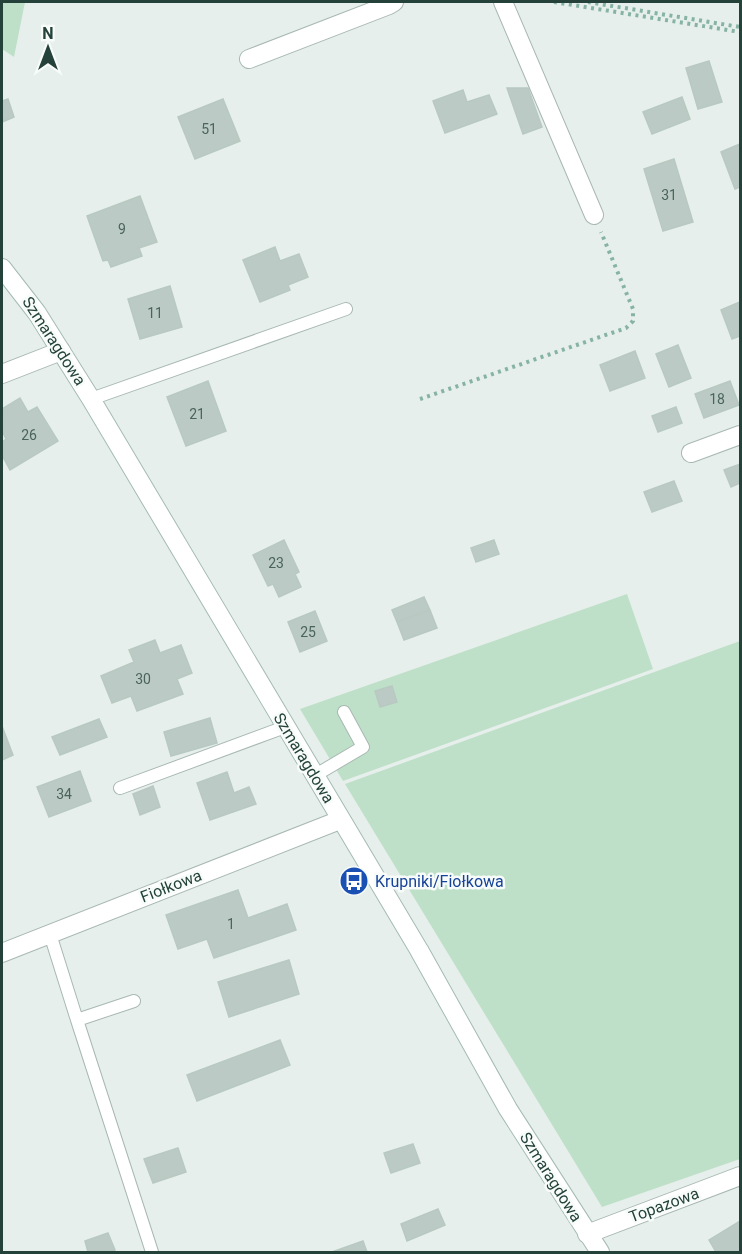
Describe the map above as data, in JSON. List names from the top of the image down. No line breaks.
{"streets":{"street":["Szmaragdowa","Fiołkowa","Topazowa"]},"crossings":[["Szmaragdowa","Fiołkowa"],["Szmaragdowa","Topazowa"]],"places":{"bus stop":["Krupniki/Fiołkowa"]},"house_numbers":["51","31","9","11","18","21","26","23","25","30","34","1"],"north":"top"}
